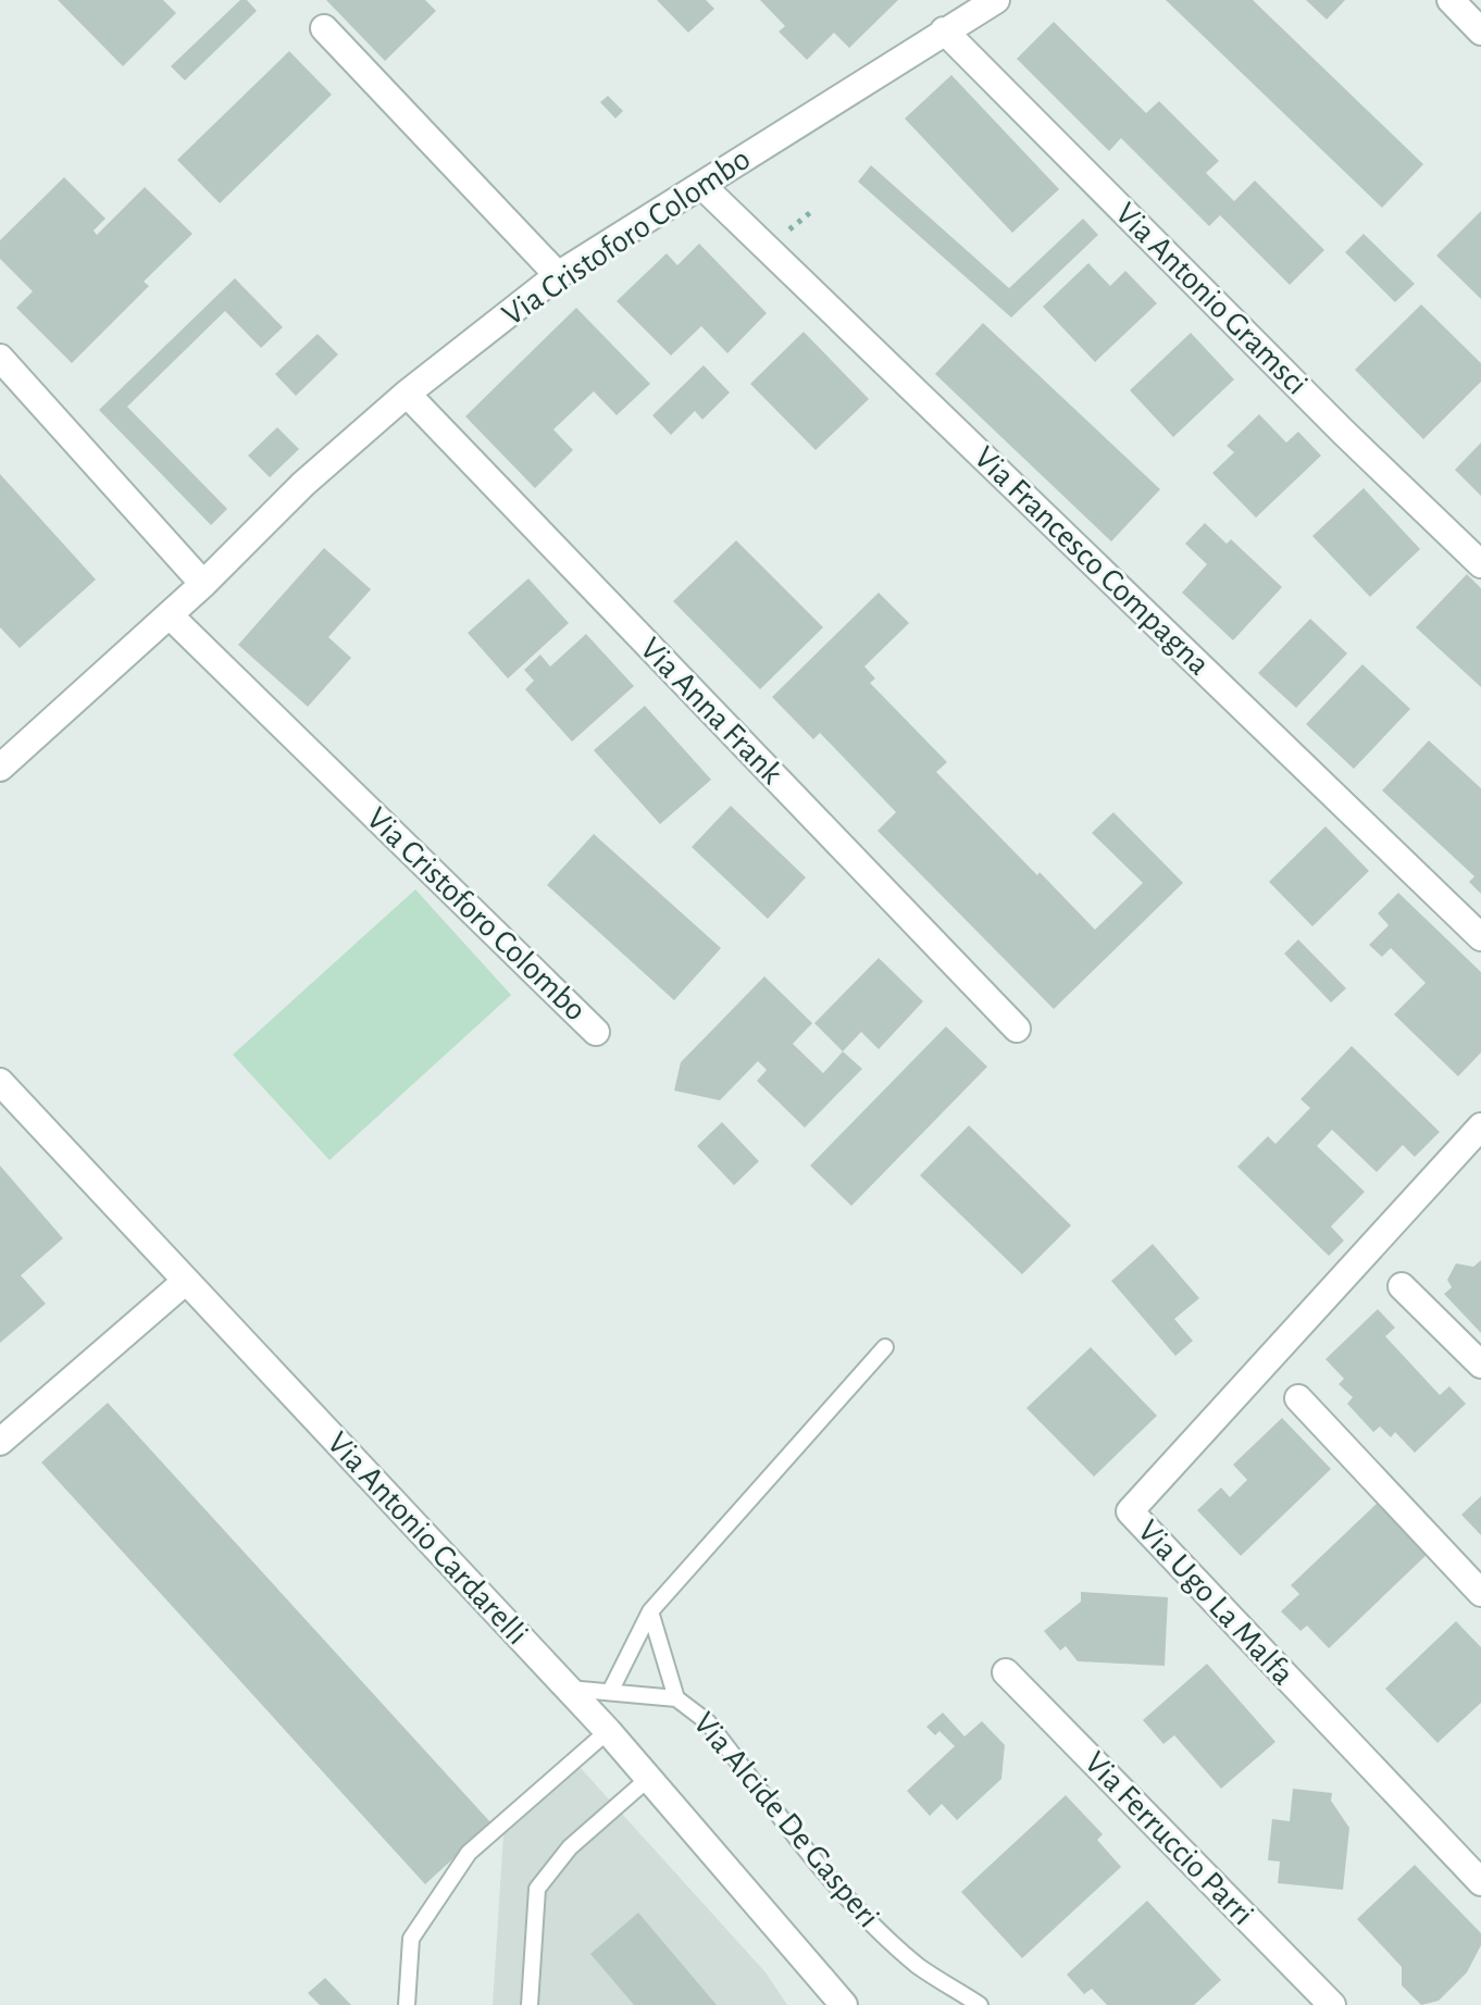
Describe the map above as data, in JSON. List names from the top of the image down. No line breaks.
{"streets":{"street":["Via Cristoforo Colombo","Via Antonio Gramsci","Via Francesco Compagna","Via Anna Frank","Via Antonio Cardarelli","Via Ugo La Malfa","Via Ferruccio Parri"],"lane":["Via Alcide De Gasperi"]},"crossings":[["Via Cristoforo Colombo","Via Antonio Gramsci"],["Via Cristoforo Colombo","Via Francesco Compagna"],["Via Cristoforo Colombo","Via Anna Frank"],["Via Antonio Cardarelli","Via Alcide De Gasperi"]]}
